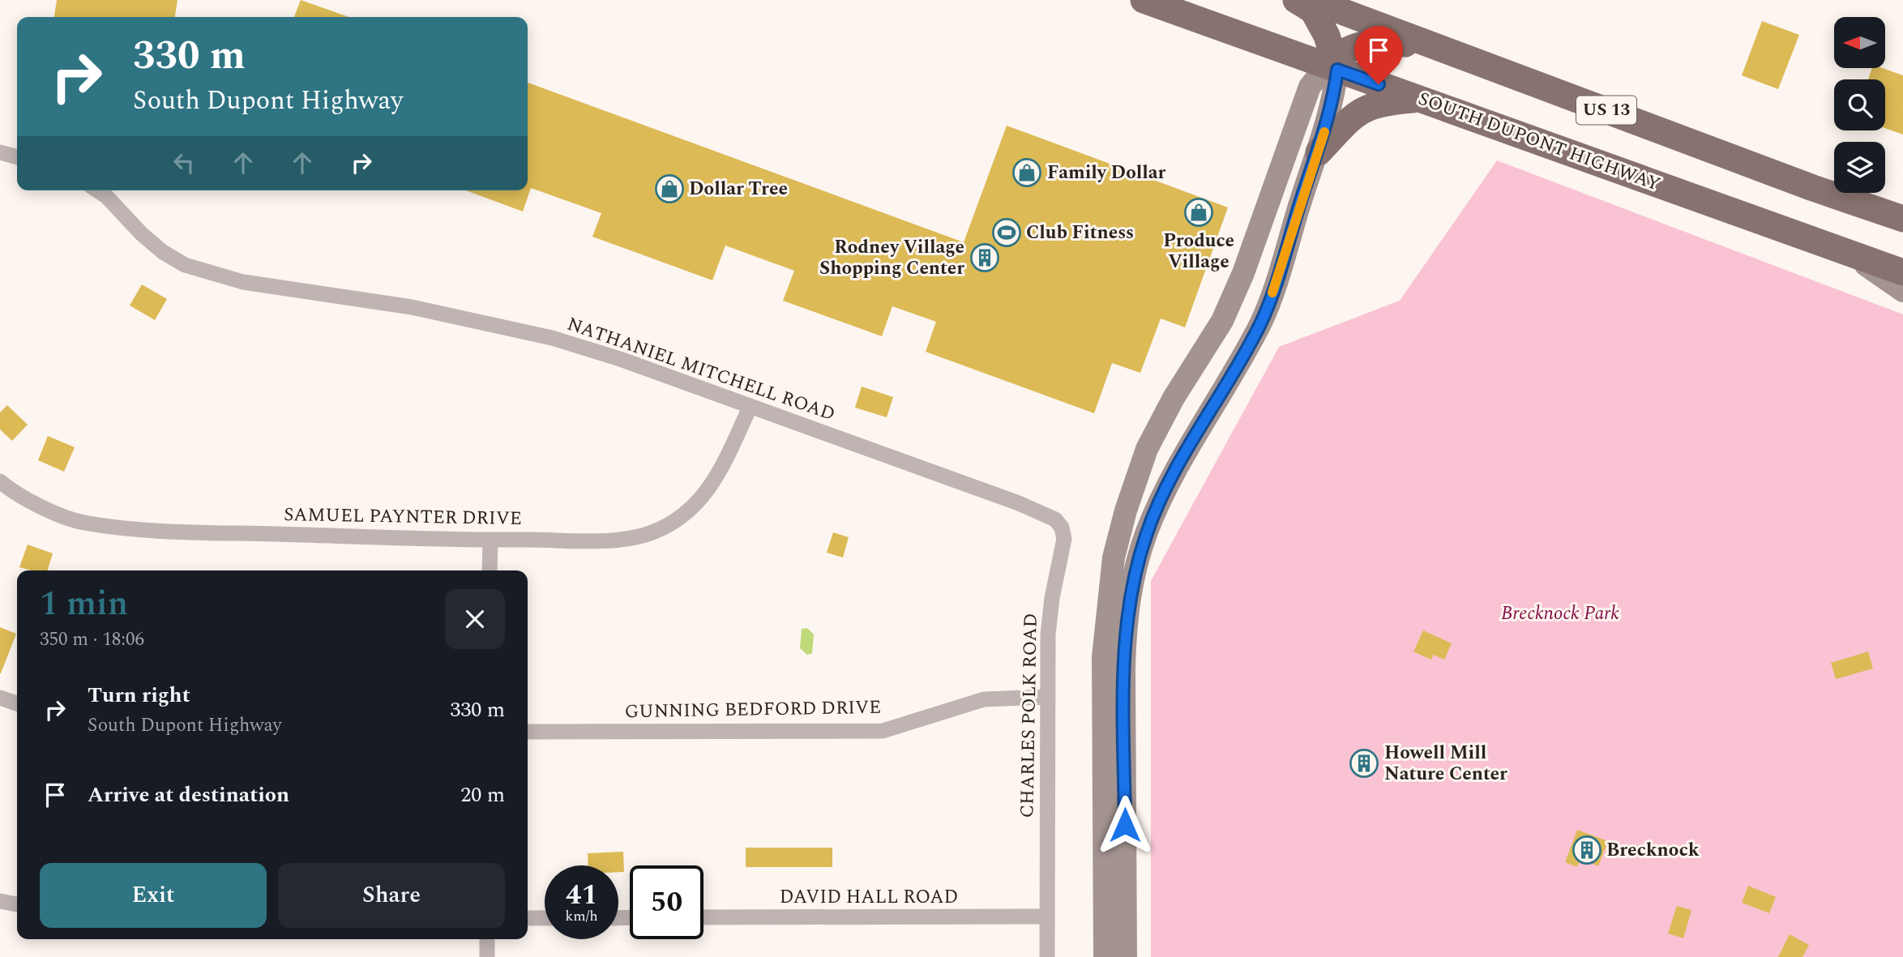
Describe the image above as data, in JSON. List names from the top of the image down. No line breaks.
{"streets":{"highway":["US 13","SOUTH DUPONT HIGHWAY"],"street":["NATHANIEL MITCHELL ROAD","SAMUEL PAYNTER DRIVE","GUNNING BEDFORD DRIVE","CHARLES POLK ROAD","DAVID HALL ROAD"]},"crossings":[["NATHANIEL MITCHELL ROAD","SAMUEL PAYNTER DRIVE"],["NATHANIEL MITCHELL ROAD","CHARLES POLK ROAD"],["GUNNING BEDFORD DRIVE","CHARLES POLK ROAD"],["CHARLES POLK ROAD","DAVID HALL ROAD"]],"parks":["Brecknock Park"],"places":{"shop":["Family Dollar","Dollar Tree","Produce Village"],"sports":["Club Fitness"],"building":["Rodney Village Shopping Center","Howell Mill Nature Center","Brecknock"]},"north":"left","page":{"turn":["330 m","South Dupont Highway"],"heading":["1 min","350 m · 18:06"],"list":[{"name":"Turn right","note":"South Dupont Highway","value":"330 m"},{"name":"Arrive at destination","value":"20 m"}],"buttons":["Exit","Share"],"speed":"41 km/h","limit":"50"}}
